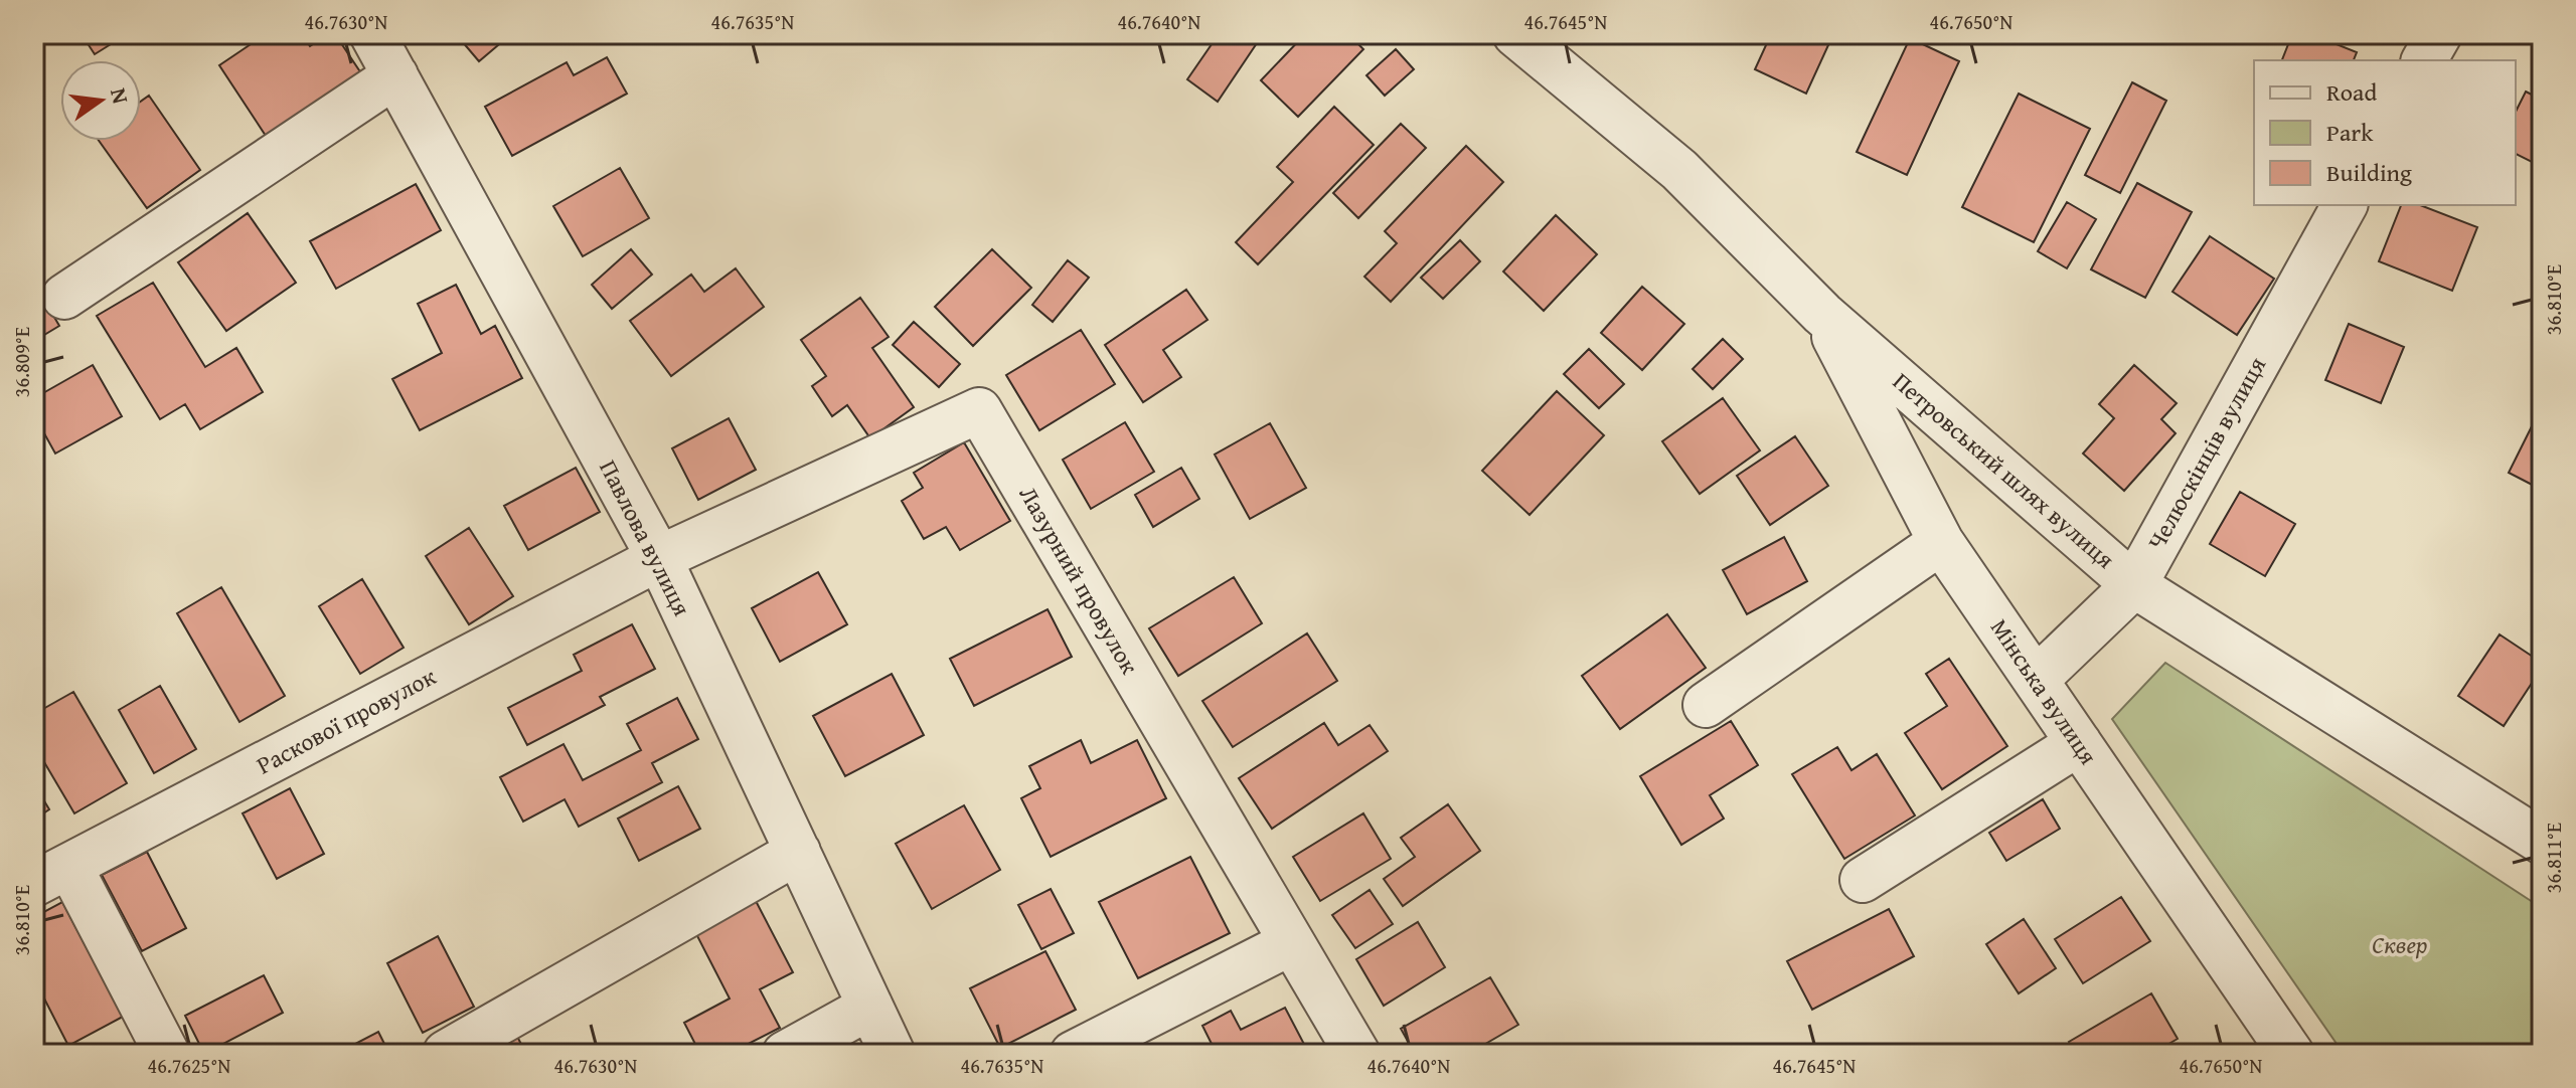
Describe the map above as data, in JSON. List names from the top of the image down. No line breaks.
{"streets":{"street":["Челюскінців вулиця","Петровський шлях вулиця","Павлова вулиця","Лазурний провулок","Мінська вулиця","Раскової провулок"]},"crossings":[["Челюскінців вулиця","Петровський шлях вулиця"],["Челюскінців вулиця","Мінська вулиця"],["Петровський шлях вулиця","Мінська вулиця"],["Павлова вулиця","Лазурний провулок"],["Павлова вулиця","Раскової провулок"],["Лазурний провулок","Раскової провулок"]],"parks":["Сквер"],"legend":["Road","Park","Building"],"north":"right","coordinates":["46.7630°N","46.7635°N","46.7640°N","46.7645°N","46.7650°N","36.810°E","36.809°E","36.811°E","46.7625°N"]}
